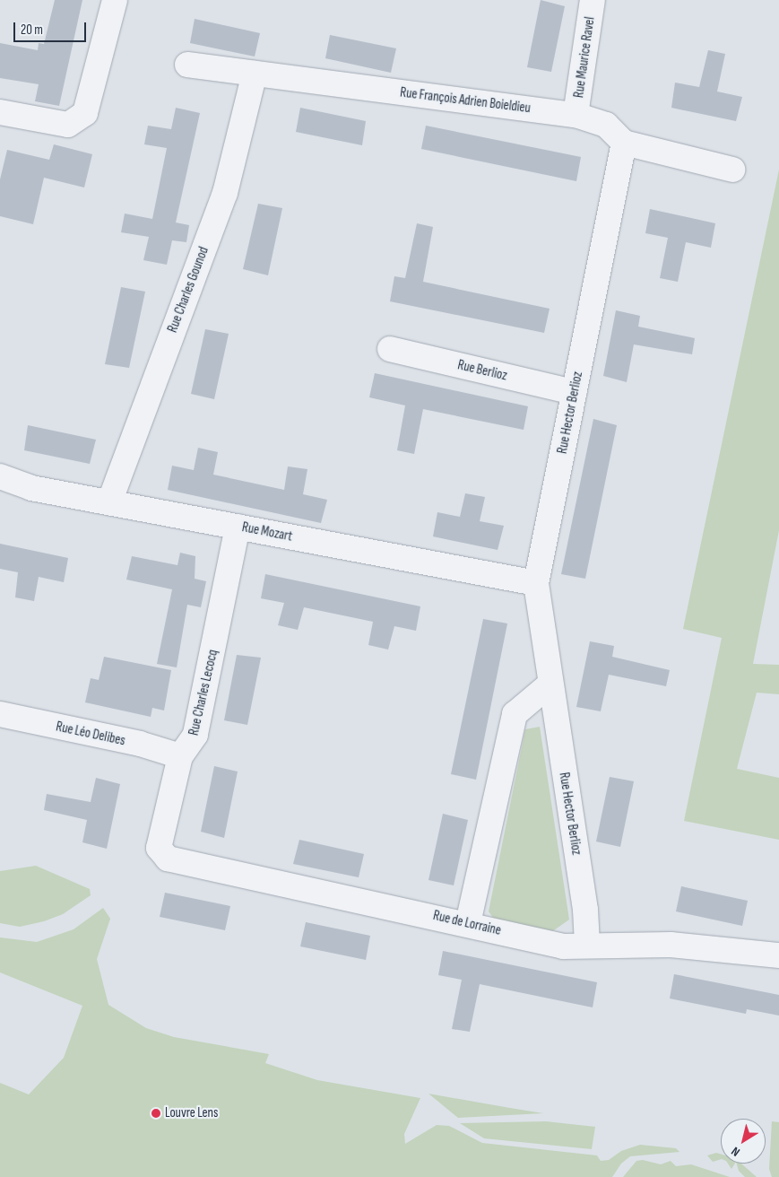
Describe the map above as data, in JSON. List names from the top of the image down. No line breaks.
{"streets":{"street":["Rue Maurice Ravel","Rue François Adrien Boieldieu","Rue Charles Gounod","Rue Berlioz","Rue Hector Berlioz","Rue Mozart","Rue Charles Lecocq","Rue Léo Delibes","Rue de Lorraine"]},"crossings":[["Rue Maurice Ravel","Rue François Adrien Boieldieu"],["Rue François Adrien Boieldieu","Rue Charles Gounod"],["Rue François Adrien Boieldieu","Rue Hector Berlioz"],["Rue Charles Gounod","Rue Mozart"],["Rue Berlioz","Rue Hector Berlioz"],["Rue Hector Berlioz","Rue Mozart"],["Rue Hector Berlioz","Rue de Lorraine"],["Rue Mozart","Rue Charles Lecocq"],["Rue Charles Lecocq","Rue Léo Delibes"],["Rue Charles Lecocq","Rue de Lorraine"]],"places":["Louvre Lens"],"scale_bar":"20 m","north":"bottom left"}
